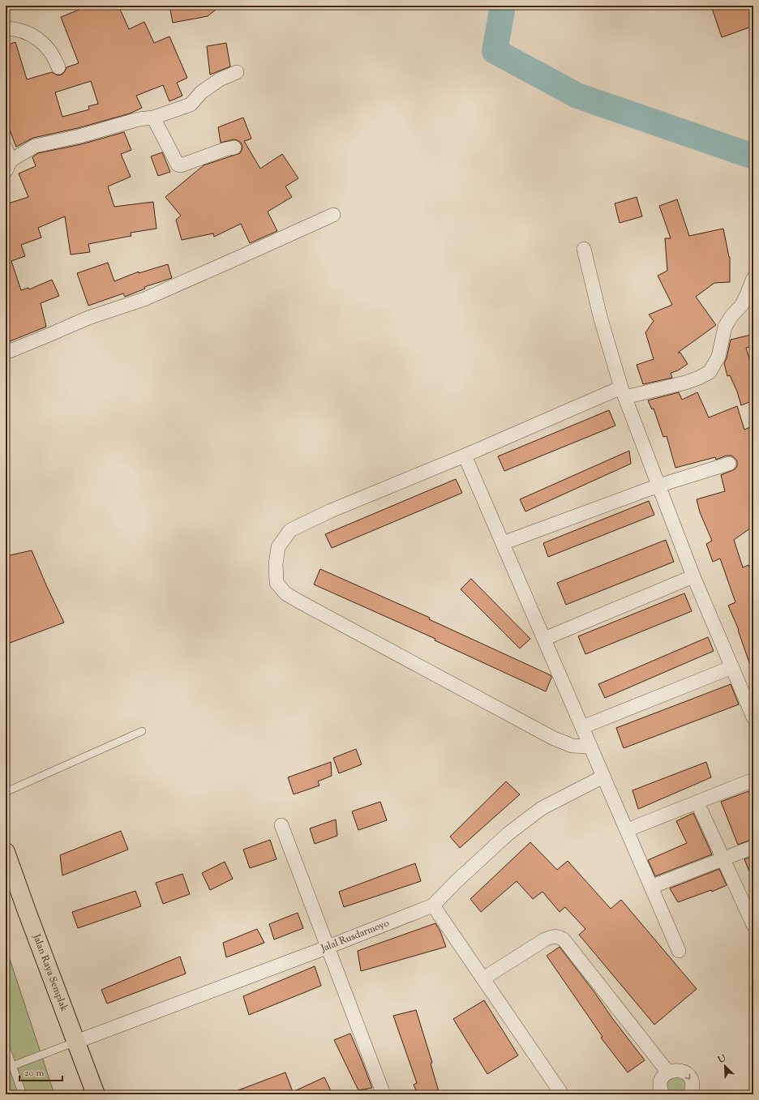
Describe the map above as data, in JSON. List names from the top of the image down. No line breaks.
{"streets":{"main road":["Jalan Raya Semplak"],"street":["Jalal Rusdarmoyo"]},"crossings":[["Jalal Rusdarmoyo","Jalan Raya Semplak"]],"scale_bar":"20 m","north":"top left"}
